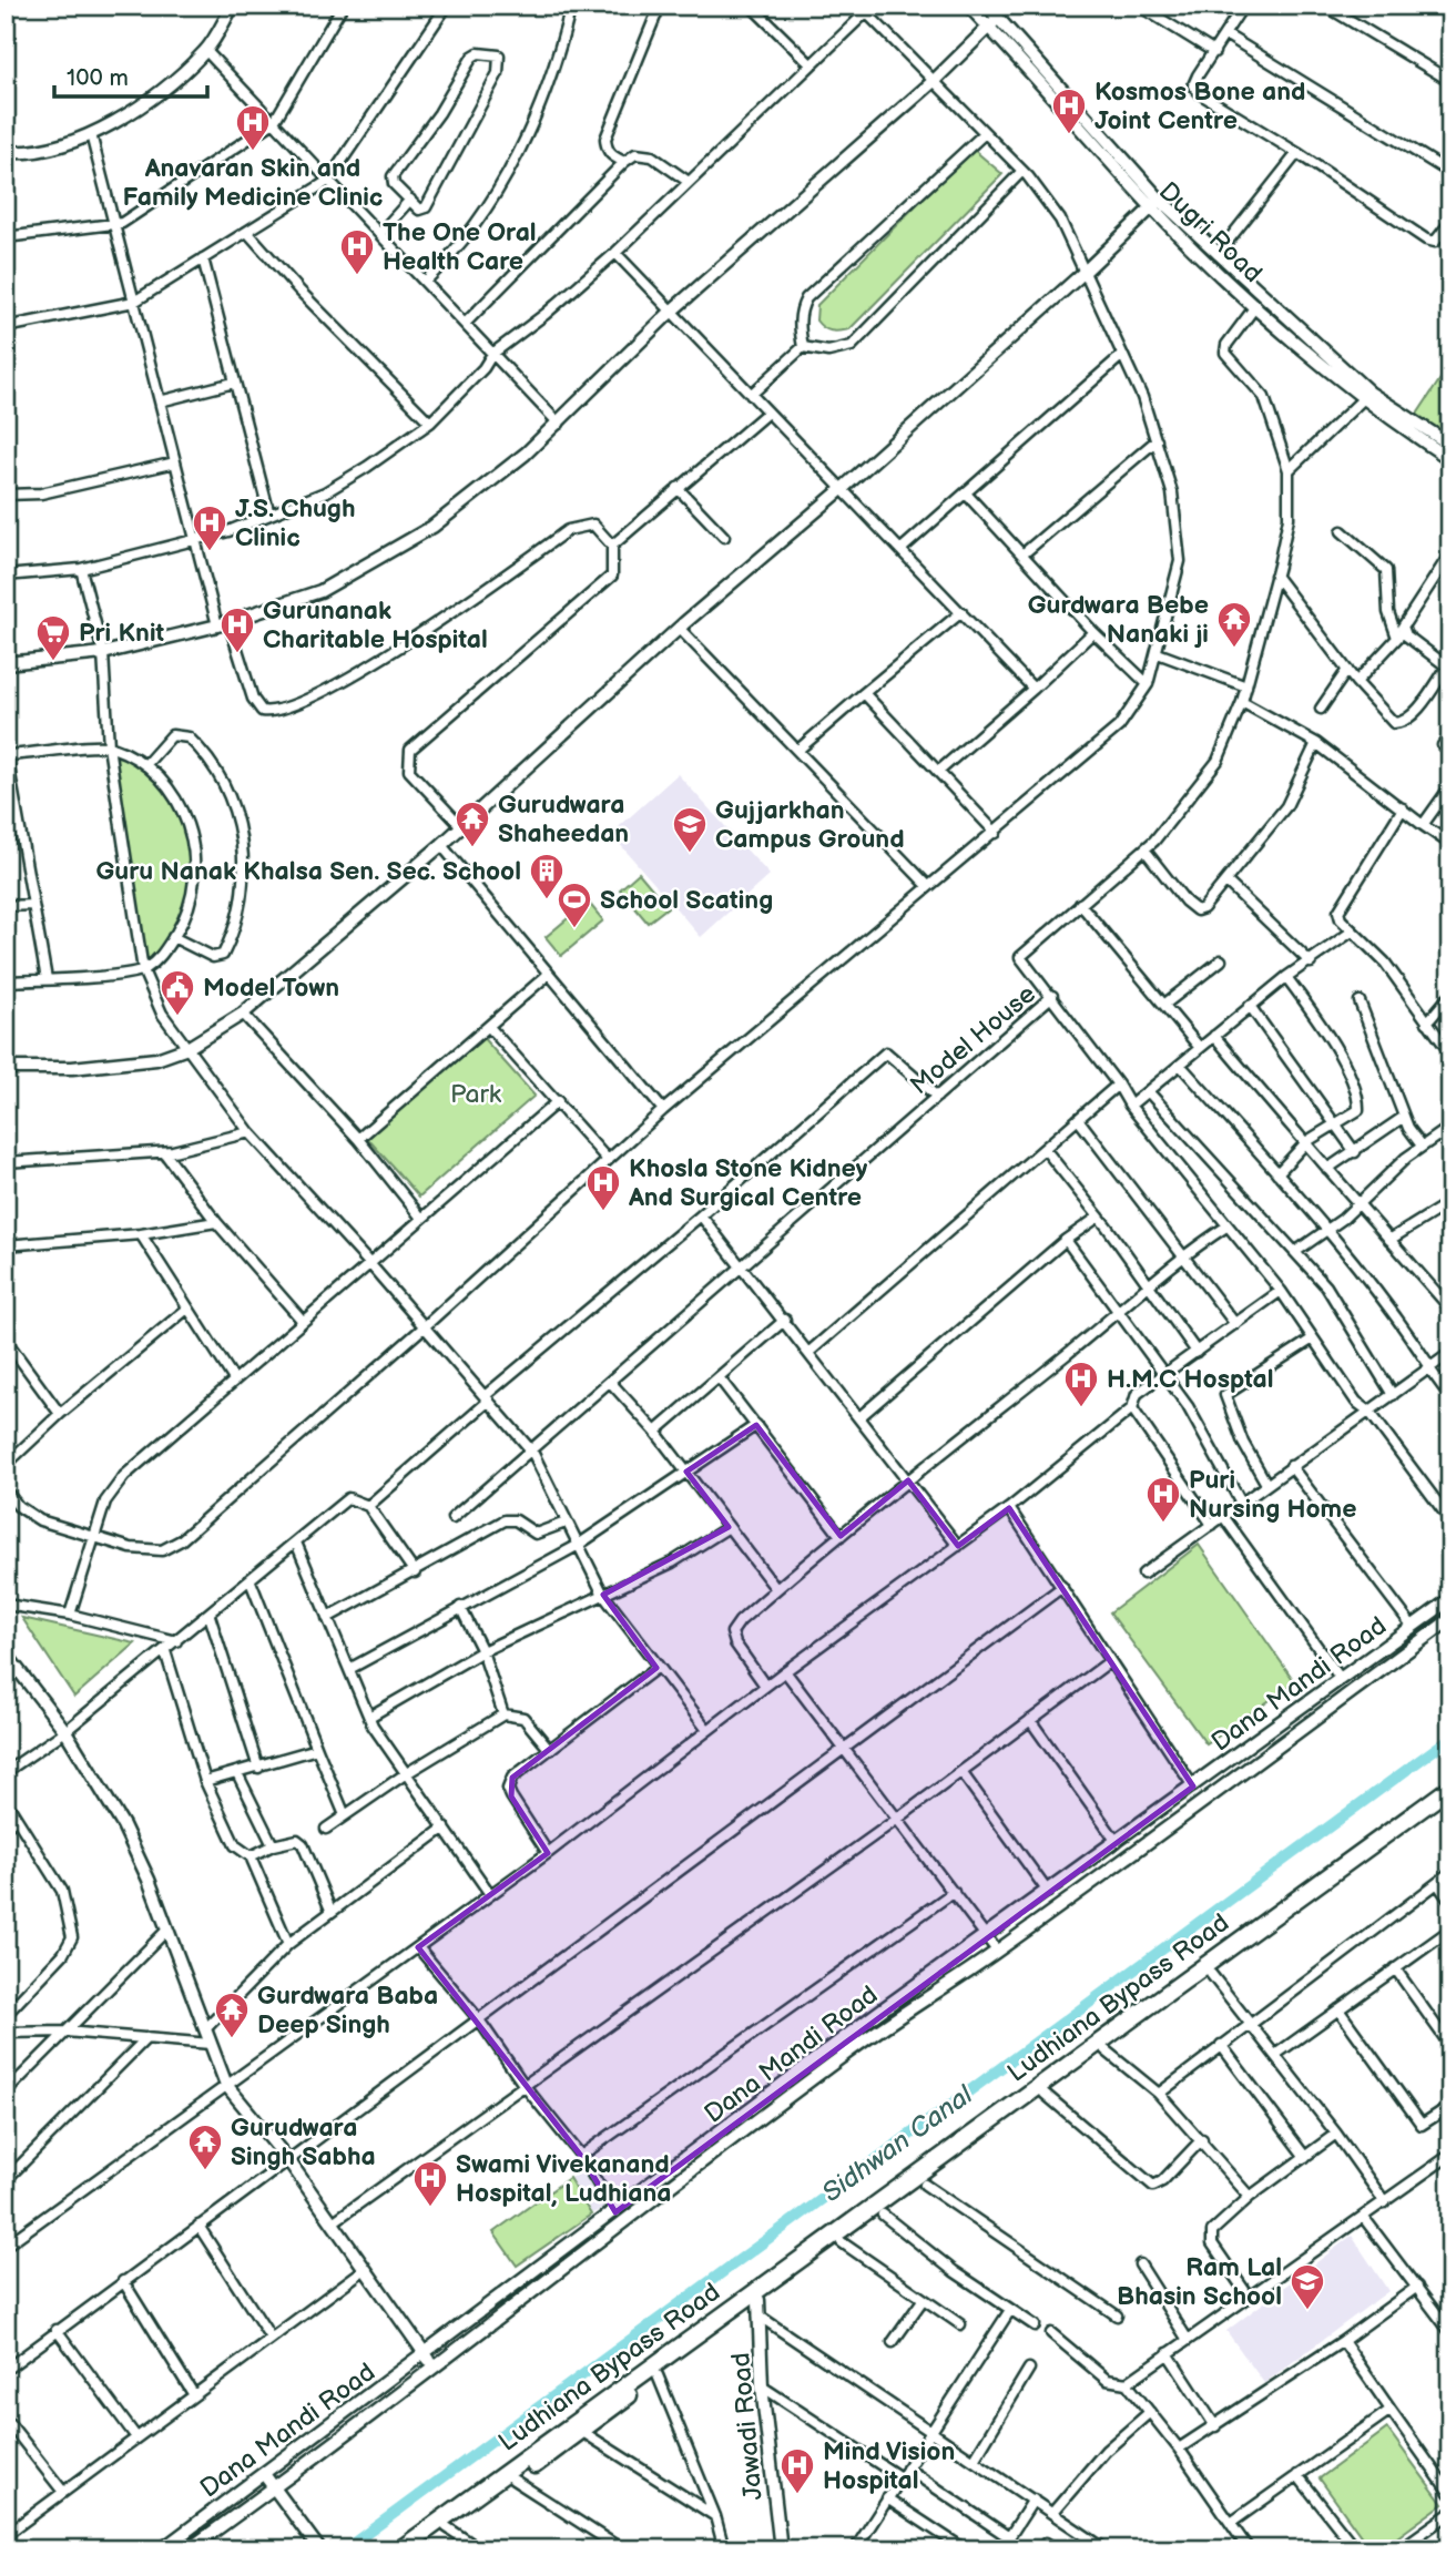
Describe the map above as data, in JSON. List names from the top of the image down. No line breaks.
{"streets":{"highway":["Ludhiana Bypass Road"],"street":["Dugri Road","Model House","Dana Mandi Road","Jawadi Road"]},"crossings":[["Ludhiana Bypass Road","Jawadi Road"]],"water":["Sidhwan Canal"],"parks":["Park"],"places":{"hospital":["Kosmos Bone and Joint Centre","Anavaran Skin and Family Medicine Clinic","The One Oral Health Care","J.S. Chugh Clinic","Gurunanak Charitable Hospital","Khosla Stone Kidney And Surgical Centre","H.M.C Hosptal","Puri Nursing Home","Swami Vivekanand Hospital, Ludhiana","Mind Vision Hospital"],"temple":["Gurdwara Bebe Nanaki ji","Gurudwara Shaheedan","Gurdwara Baba Deep Singh","Gurudwara Singh Sabha"],"supermarket":["Pri Knit"],"school or university":["Gujjarkhan Campus Ground","Ram Lal Bhasin School"],"building":["Guru Nanak Khalsa Sen. Sec. School"],"sports":["School Scating"],"public building":["Model Town"]},"scale_bar":"100 m"}
